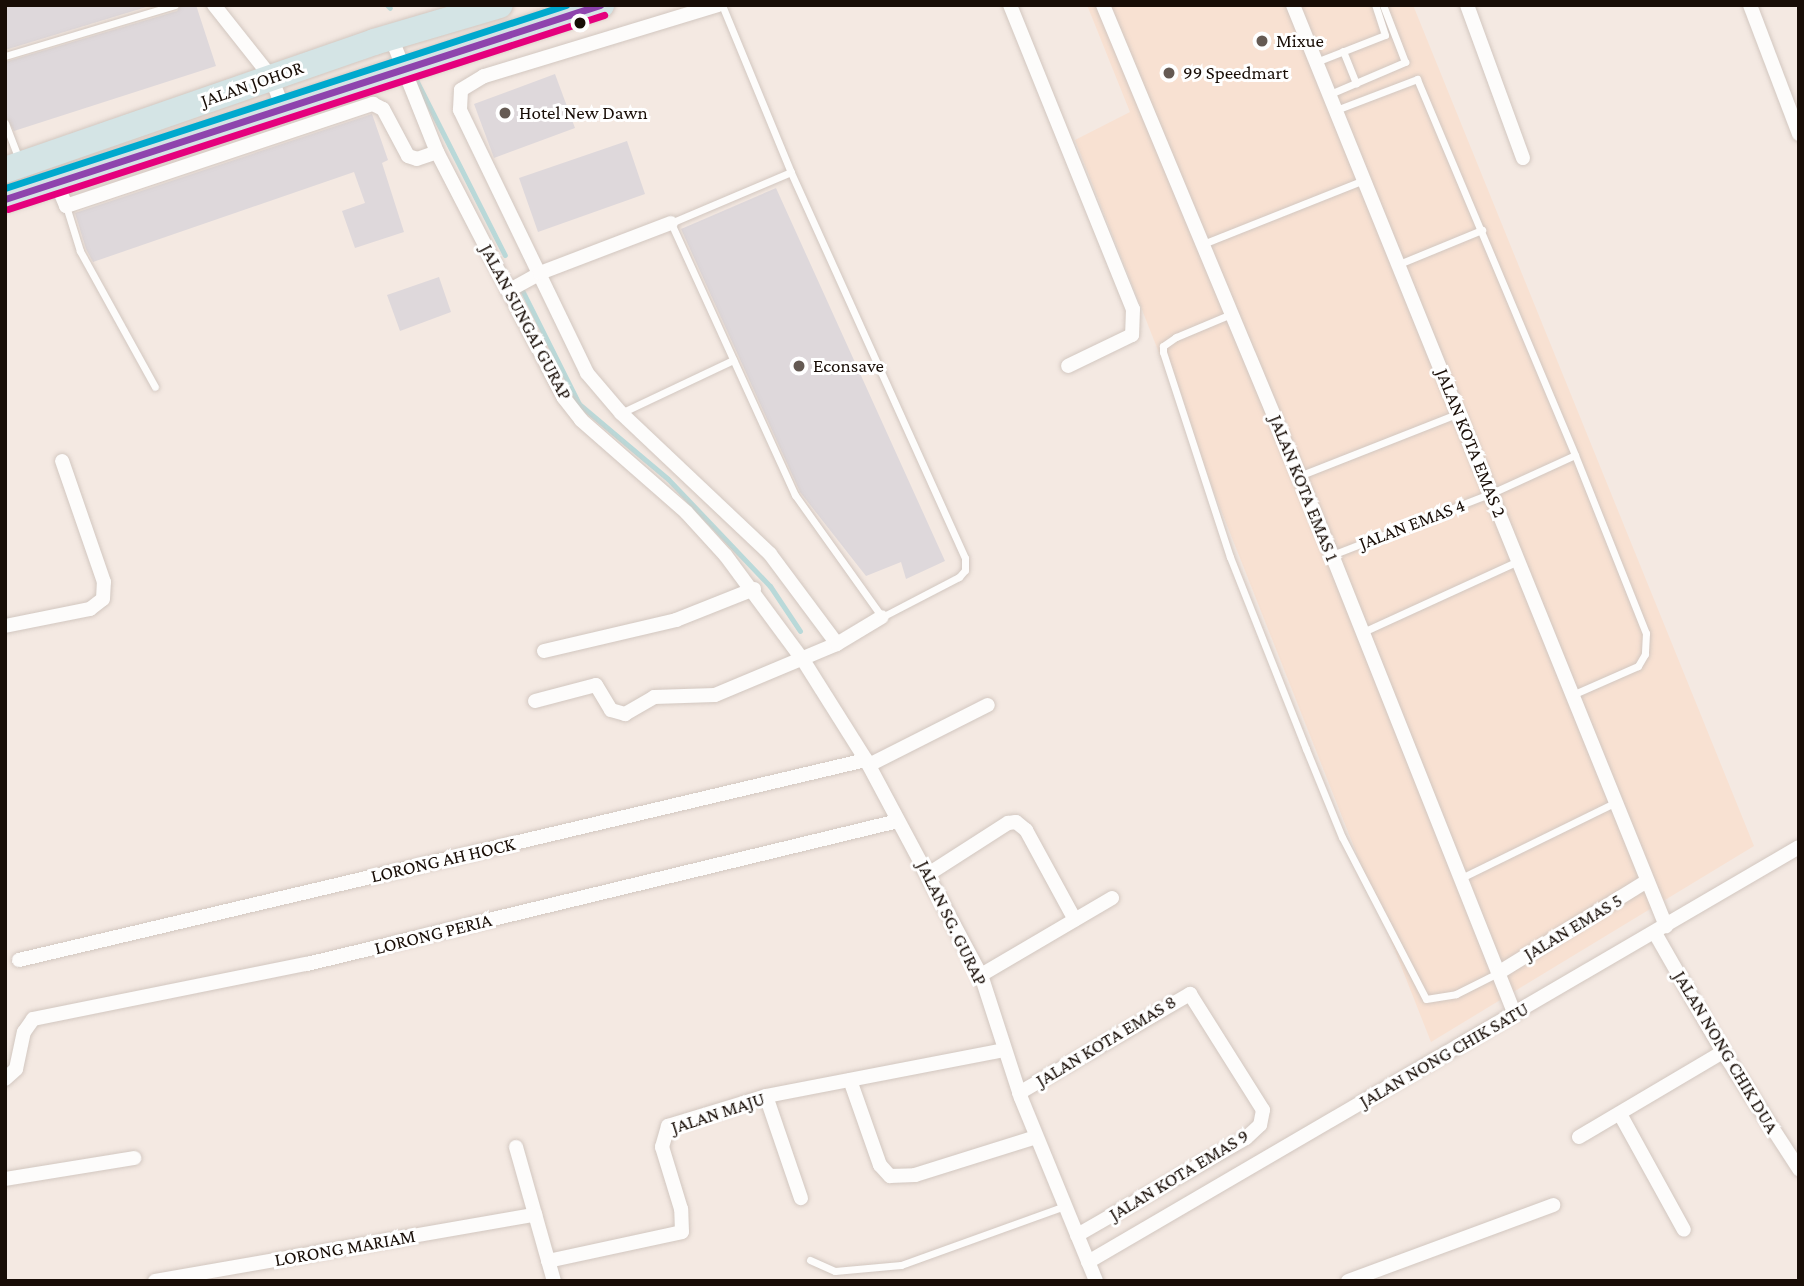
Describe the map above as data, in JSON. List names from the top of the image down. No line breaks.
{"streets":{"highway":["JALAN JOHOR"],"street":["JALAN SUNGAI GURAP","JALAN KOTA EMAS 2","JALAN KOTA EMAS 1","LORONG AH HOCK","JALAN SG. GURAP","JALAN EMAS 5","LORONG PERIA","JALAN KOTA EMAS 8","JALAN NONG CHIK DUA","JALAN NONG CHIK SATU","JALAN MAJU","JALAN KOTA EMAS 9","LORONG MARIAM"],"lane":["JALAN EMAS 4"]},"crossings":[["JALAN JOHOR","JALAN SUNGAI GURAP"],["JALAN SUNGAI GURAP","JALAN SG. GURAP"],["JALAN KOTA EMAS 2","JALAN EMAS 4"],["JALAN KOTA EMAS 2","JALAN EMAS 5"],["JALAN KOTA EMAS 2","JALAN NONG CHIK DUA"],["JALAN KOTA EMAS 1","JALAN EMAS 4"],["JALAN KOTA EMAS 1","JALAN EMAS 5"],["JALAN KOTA EMAS 1","JALAN NONG CHIK SATU"],["LORONG AH HOCK","JALAN SG. GURAP"],["JALAN SG. GURAP","LORONG PERIA"],["JALAN SG. GURAP","JALAN KOTA EMAS 8"],["JALAN SG. GURAP","JALAN NONG CHIK SATU"],["JALAN SG. GURAP","JALAN MAJU"],["JALAN SG. GURAP","JALAN KOTA EMAS 9"],["JALAN EMAS 5","JALAN NONG CHIK DUA"],["JALAN KOTA EMAS 8","JALAN KOTA EMAS 9"],["JALAN NONG CHIK DUA","JALAN NONG CHIK SATU"]],"places":["Mixue","99 Speedmart","Hotel New Dawn","Econsave"]}
